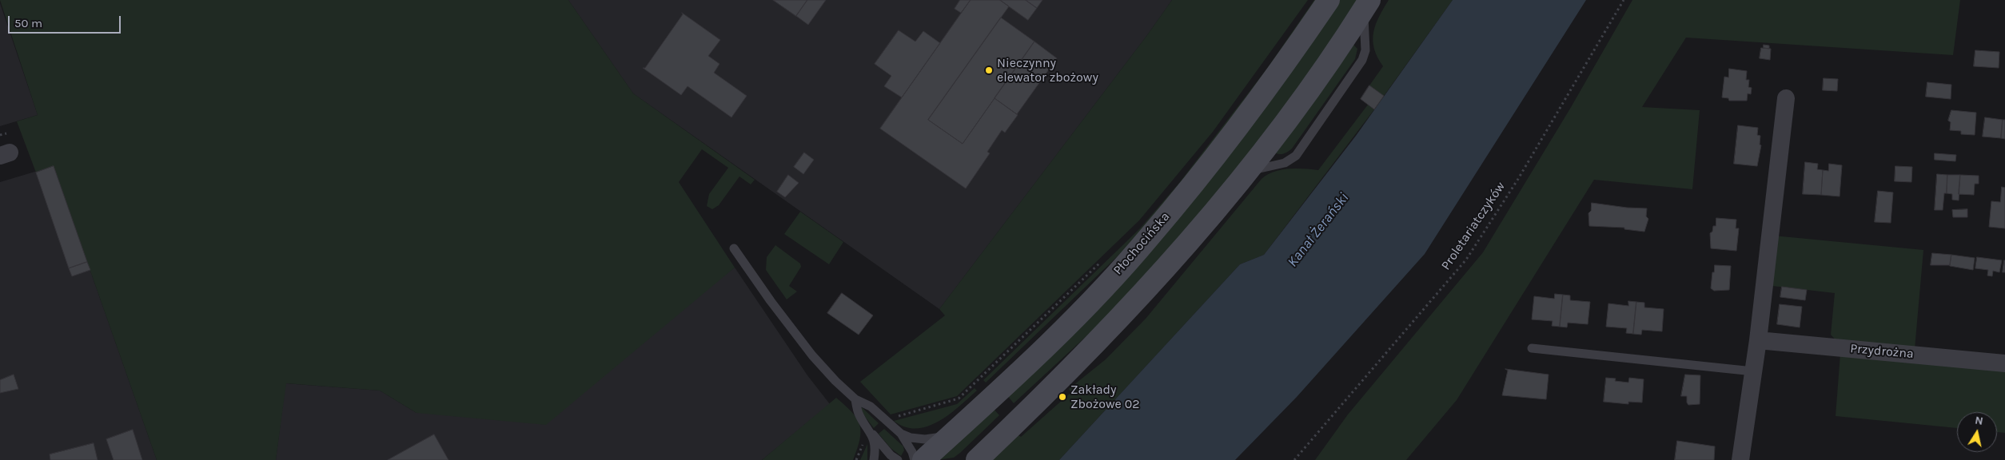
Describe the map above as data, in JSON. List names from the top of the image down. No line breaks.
{"streets":{"main road":["Płochocińska"],"street":["Przydrożna"],"path":["Proletariatczyków"]},"water":["Kanał Żerański"],"places":["Nieczynny elewator zbożowy","Zakłady Zbożowe 02"],"scale_bar":"50 m","north":"top"}
